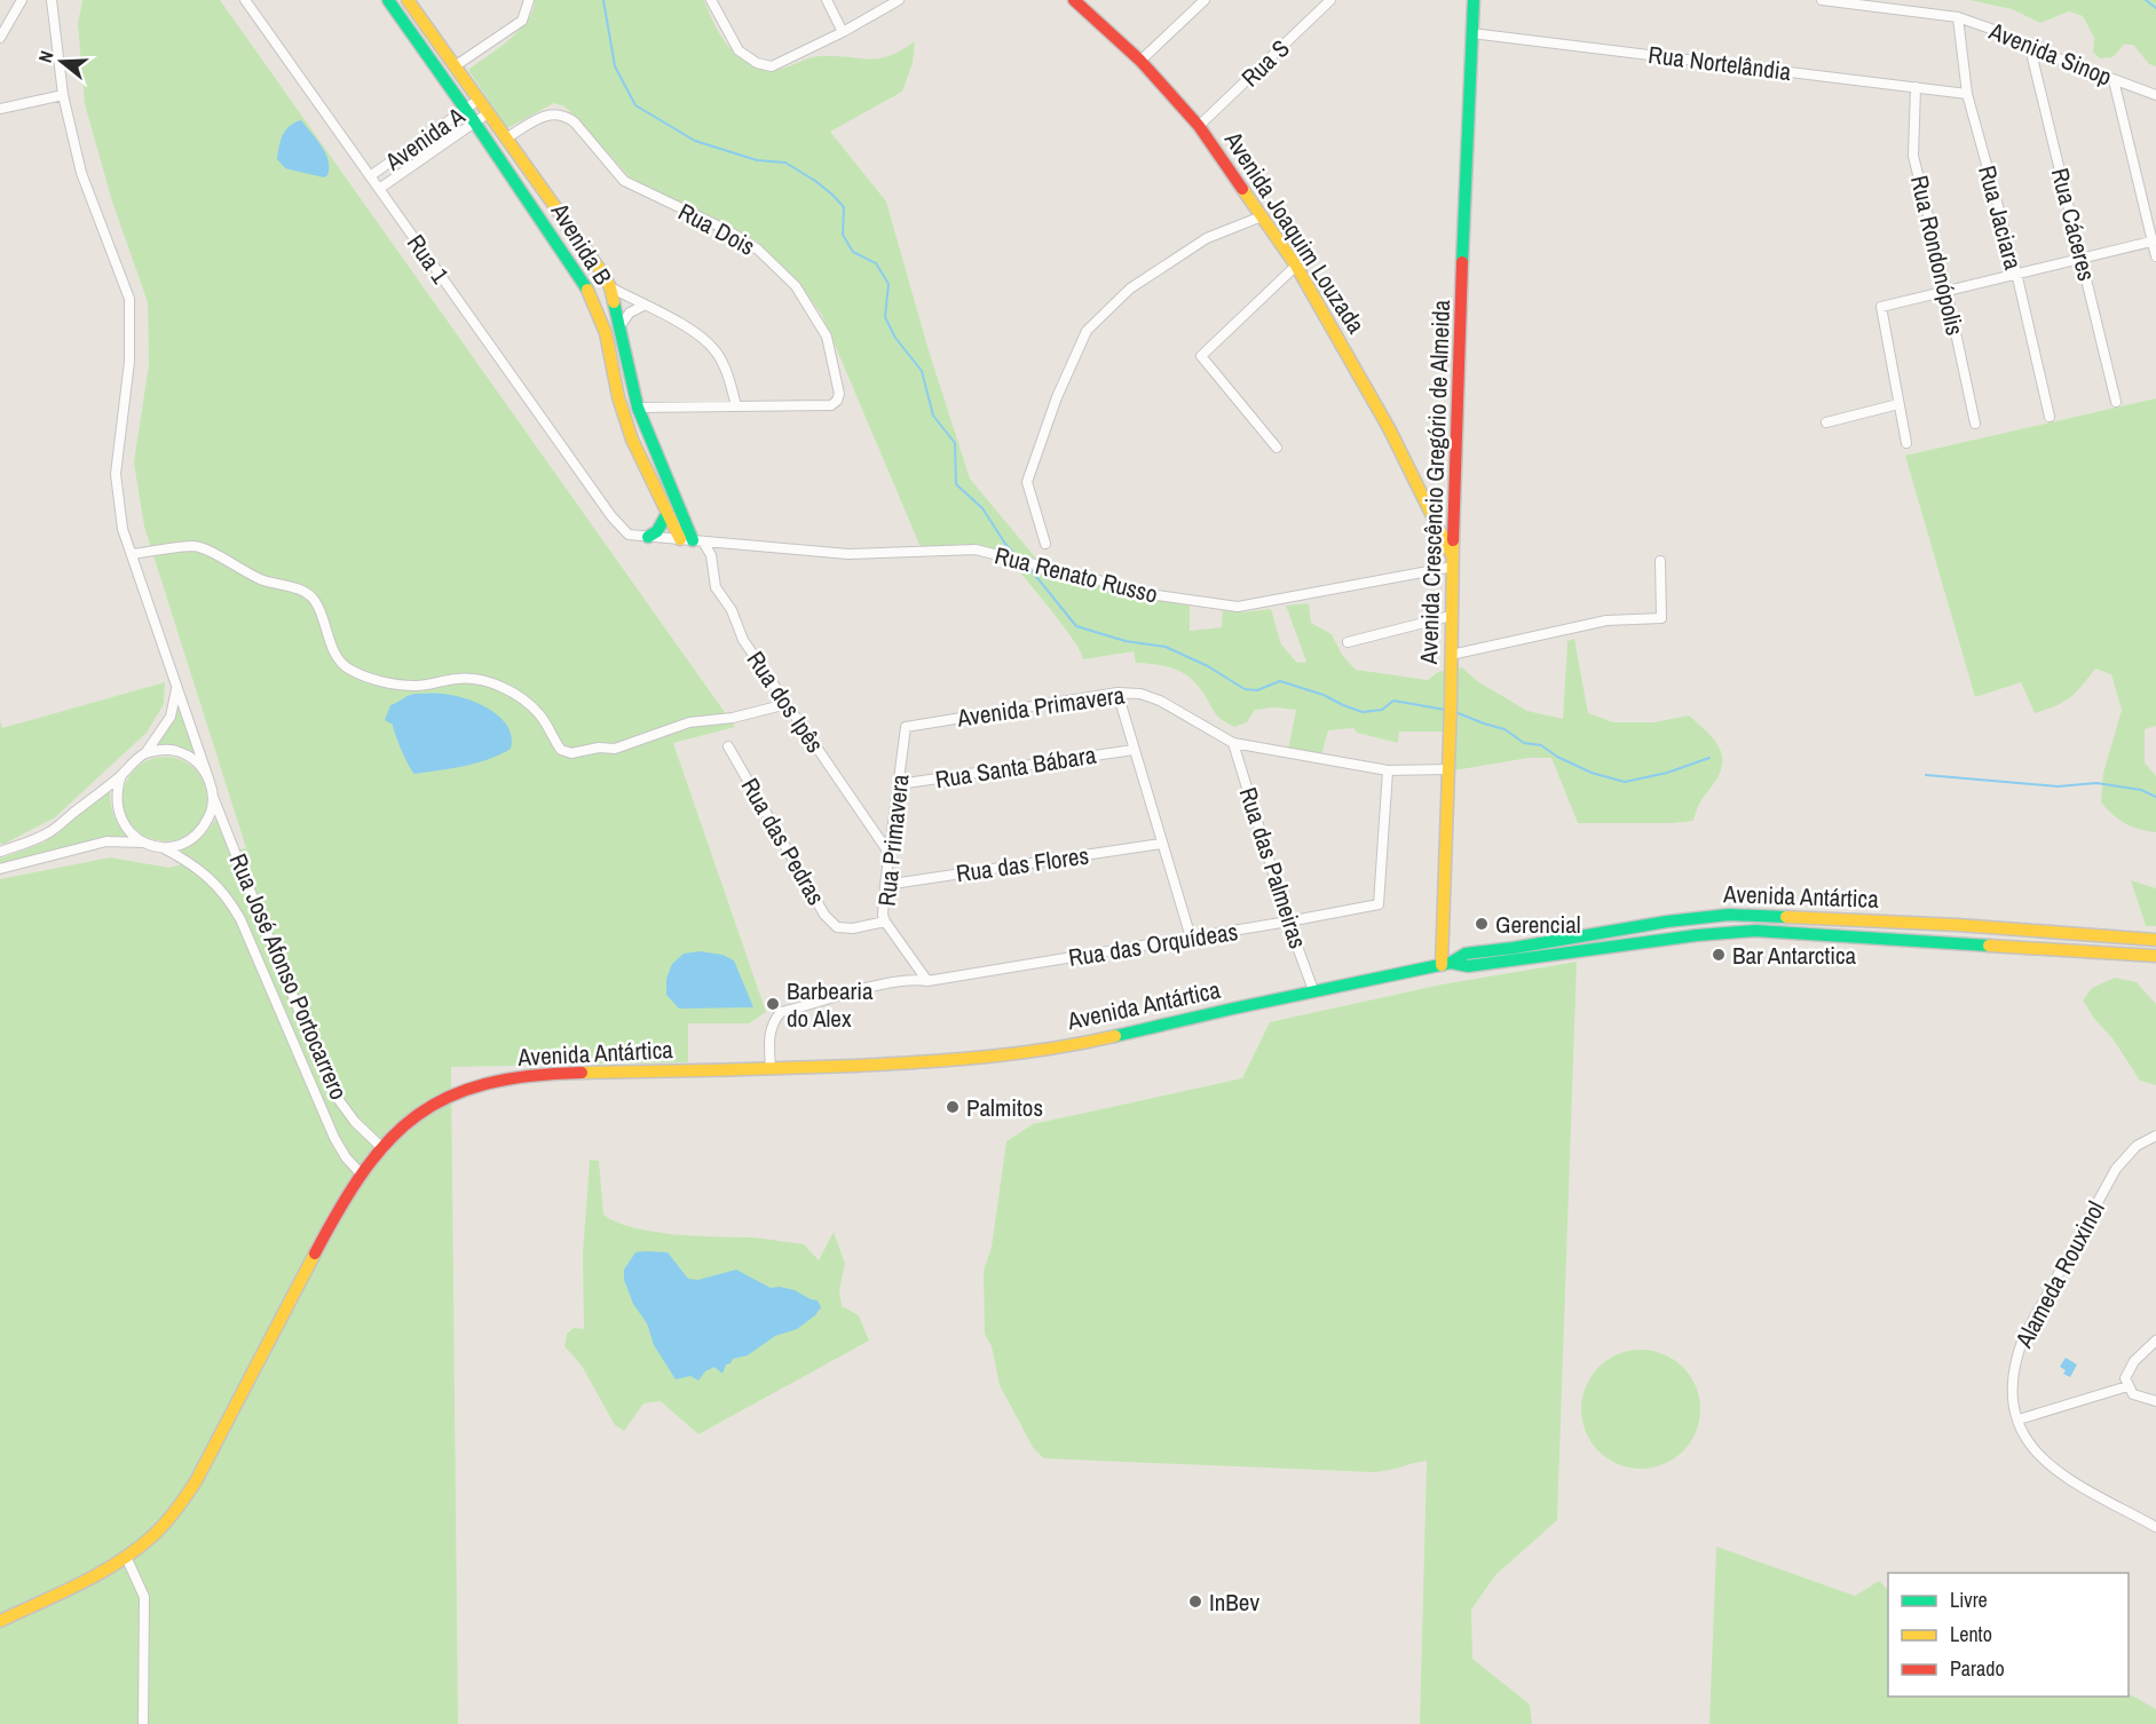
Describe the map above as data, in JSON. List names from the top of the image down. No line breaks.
{"streets":{"main road":["Avenida Joaquim Louzada","Avenida B","Avenida Crescêncio Gregório de Almeida","Avenida Antártica"],"street":["Avenida Sinop","Rua S","Rua Nortelândia","Avenida A","Rua Jaciara","Rua Cáceres","Rua Dois","Rua Rondonópolis","Rua 1","Rua Renato Russo","Rua dos Ipês","Avenida Primavera","Rua Santa Bábara","Rua Primavera","Rua das Pedras","Rua das Flores","Rua das Palmeiras","Rua das Orquídeas","Rua José Afonso Portocarrero","Alameda Rouxinol"]},"crossings":[["Avenida Sinop","Rua Jaciara"],["Avenida Sinop","Rua Cáceres"],["Rua S","Avenida Joaquim Louzada"],["Rua Nortelândia","Rua Jaciara"],["Rua Nortelândia","Rua Rondonópolis"],["Rua Nortelândia","Avenida Crescêncio Gregório de Almeida"],["Avenida A","Avenida B"],["Avenida A","Rua 1"],["Rua Dois","Avenida B"],["Avenida Joaquim Louzada","Avenida Crescêncio Gregório de Almeida"],["Avenida Joaquim Louzada","Rua Renato Russo"],["Avenida B","Rua 1"],["Avenida B","Rua Renato Russo"],["Avenida B","Rua dos Ipês"],["Rua 1","Rua Renato Russo"],["Rua 1","Rua dos Ipês"],["Avenida Crescêncio Gregório de Almeida","Rua Renato Russo"],["Avenida Crescêncio Gregório de Almeida","Avenida Primavera"],["Avenida Crescêncio Gregório de Almeida","Avenida Antártica"],["Rua Renato Russo","Rua dos Ipês"],["Rua dos Ipês","Rua Primavera"],["Avenida Primavera","Rua Primavera"],["Avenida Primavera","Rua das Palmeiras"],["Avenida Primavera","Rua das Orquídeas"],["Rua Santa Bábara","Rua Primavera"],["Rua Primavera","Rua das Pedras"],["Rua Primavera","Rua das Flores"],["Rua Primavera","Rua das Orquídeas"],["Rua das Palmeiras","Avenida Antártica"],["Rua das Palmeiras","Rua das Orquídeas"],["Avenida Antártica","Rua das Orquídeas"],["Avenida Antártica","Rua José Afonso Portocarrero"]],"places":["Gerencial","Bar Antarctica","Barbearia do Alex","Palmitos","InBev"],"legend":["Livre","Lento","Parado"],"north":"left"}
